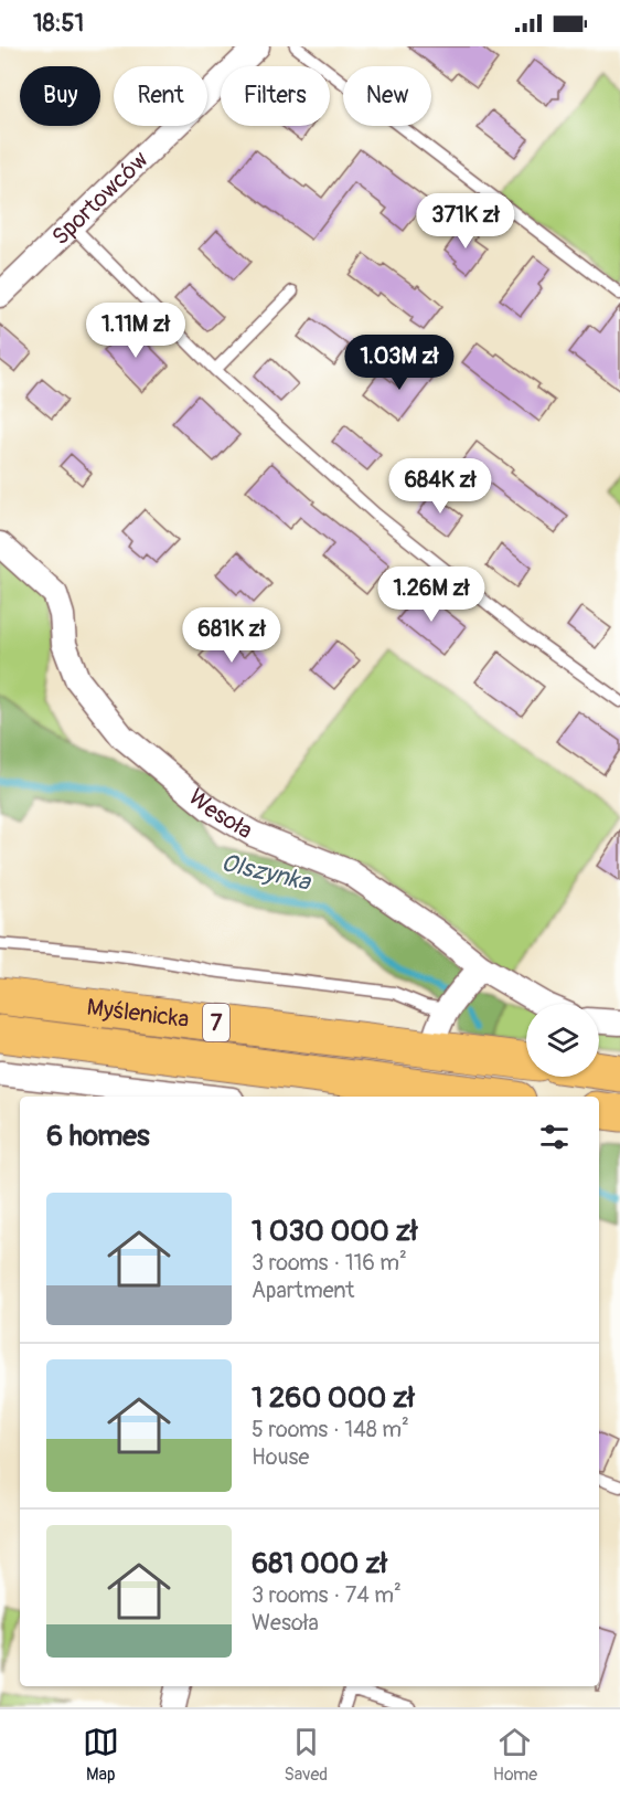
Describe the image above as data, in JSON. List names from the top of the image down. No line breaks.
{"streets":{"highway":["Myślenicka","7"],"street":["Sportowców","Wesoła"]},"crossings":[["Myślenicka","7"]],"water":["Olszynka"],"page":{"status":"18:51","chip":["Buy","Rent","Filters","New"],"price":["371K zł","1.11M zł","1.03M zł","684K zł","1.26M zł","681K zł"],"heading":"6 homes","list":[{"name":"1 030 000 zł","note":"3 rooms · 116 m² · Apartment"},{"name":"1 260 000 zł","note":"5 rooms · 148 m² · House"},{"name":"681 000 zł","note":"3 rooms · 74 m² · Wesoła"}],"tabs":["Map","Saved","Home"]}}
